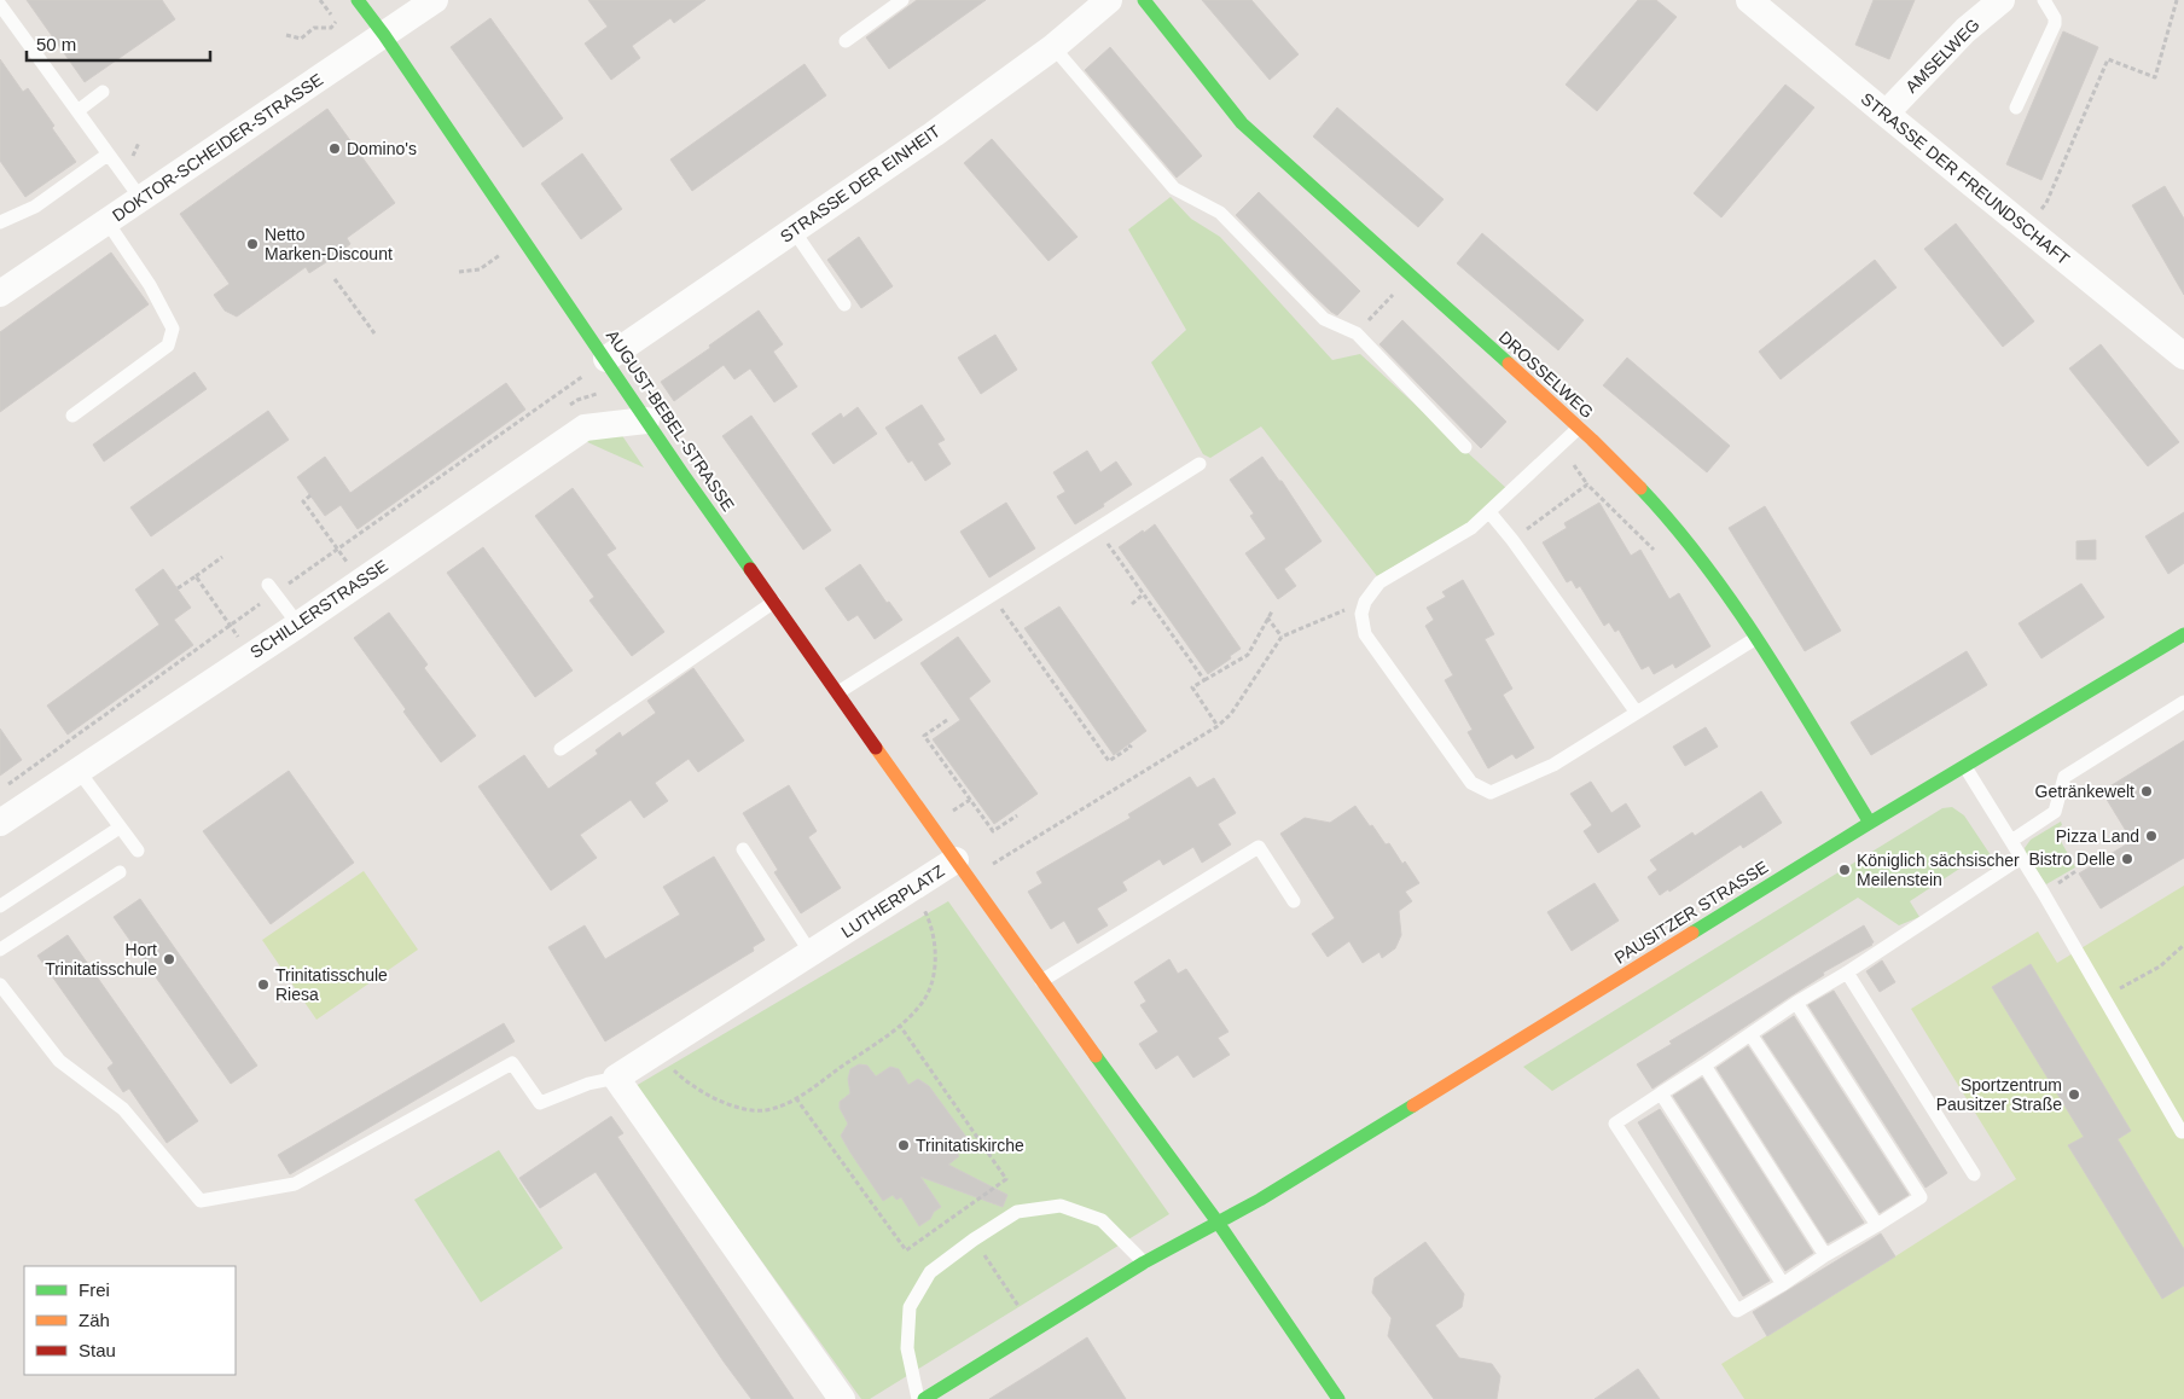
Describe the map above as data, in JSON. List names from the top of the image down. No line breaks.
{"streets":{"street":["AMSELWEG","DOKTOR-SCHEIDER-STRASSE","STRASSE DER FREUNDSCHAFT","STRASSE DER EINHEIT","DROSSELWEG","AUGUST-BEBEL-STRASSE","SCHILLERSTRASSE","LUTHERPLATZ","PAUSITZER STRASSE"]},"crossings":[["AMSELWEG","STRASSE DER FREUNDSCHAFT"],["DOKTOR-SCHEIDER-STRASSE","AUGUST-BEBEL-STRASSE"],["STRASSE DER EINHEIT","AUGUST-BEBEL-STRASSE"],["DROSSELWEG","PAUSITZER STRASSE"],["AUGUST-BEBEL-STRASSE","SCHILLERSTRASSE"],["AUGUST-BEBEL-STRASSE","LUTHERPLATZ"],["LUTHERPLATZ","PAUSITZER STRASSE"]],"places":["Domino's","Netto Marken-Discount","Getränkewelt","Pizza Land","Bistro Delle","Königlich sächsischer Meilenstein","Hort Trinitatisschule","Trinitatisschule Riesa","Sportzentrum Pausitzer Straße","Trinitatiskirche"],"legend":["Frei","Zäh","Stau"],"scale_bar":"50 m"}
